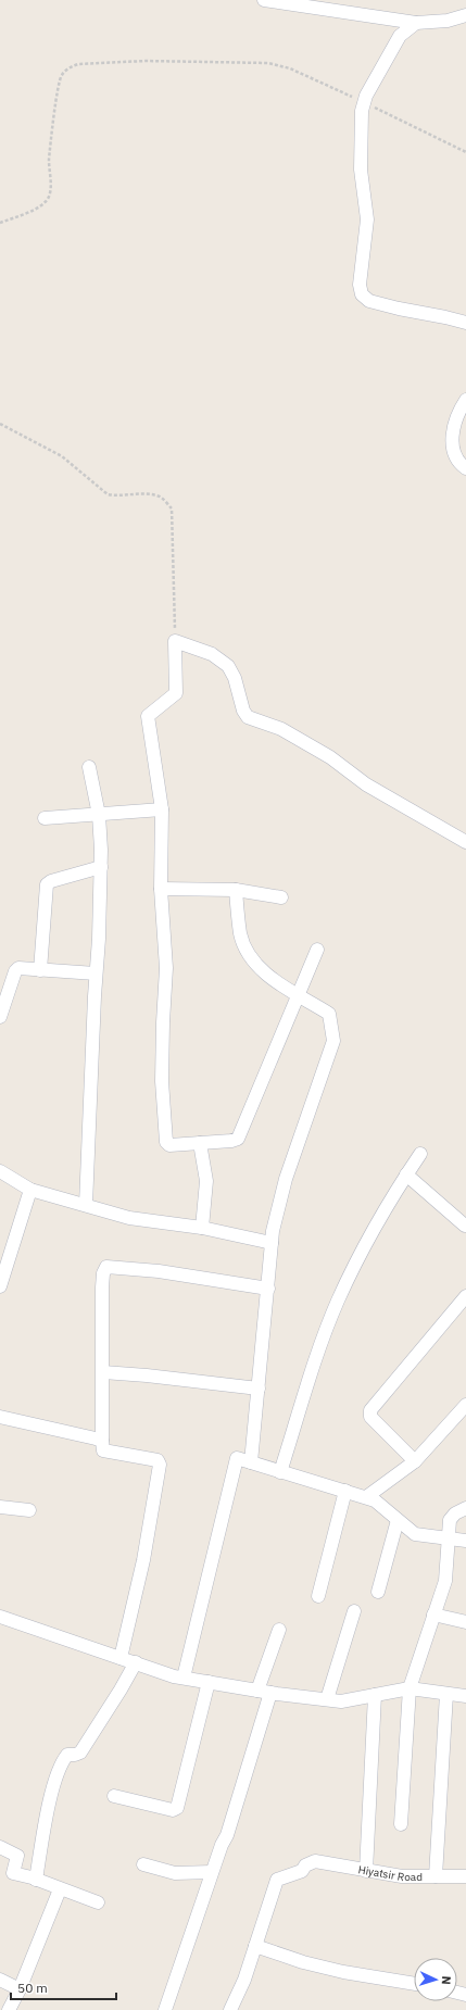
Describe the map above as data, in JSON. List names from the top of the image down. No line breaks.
{"streets":{"street":["Hiyatsir Road"]},"scale_bar":"50 m","north":"right"}
